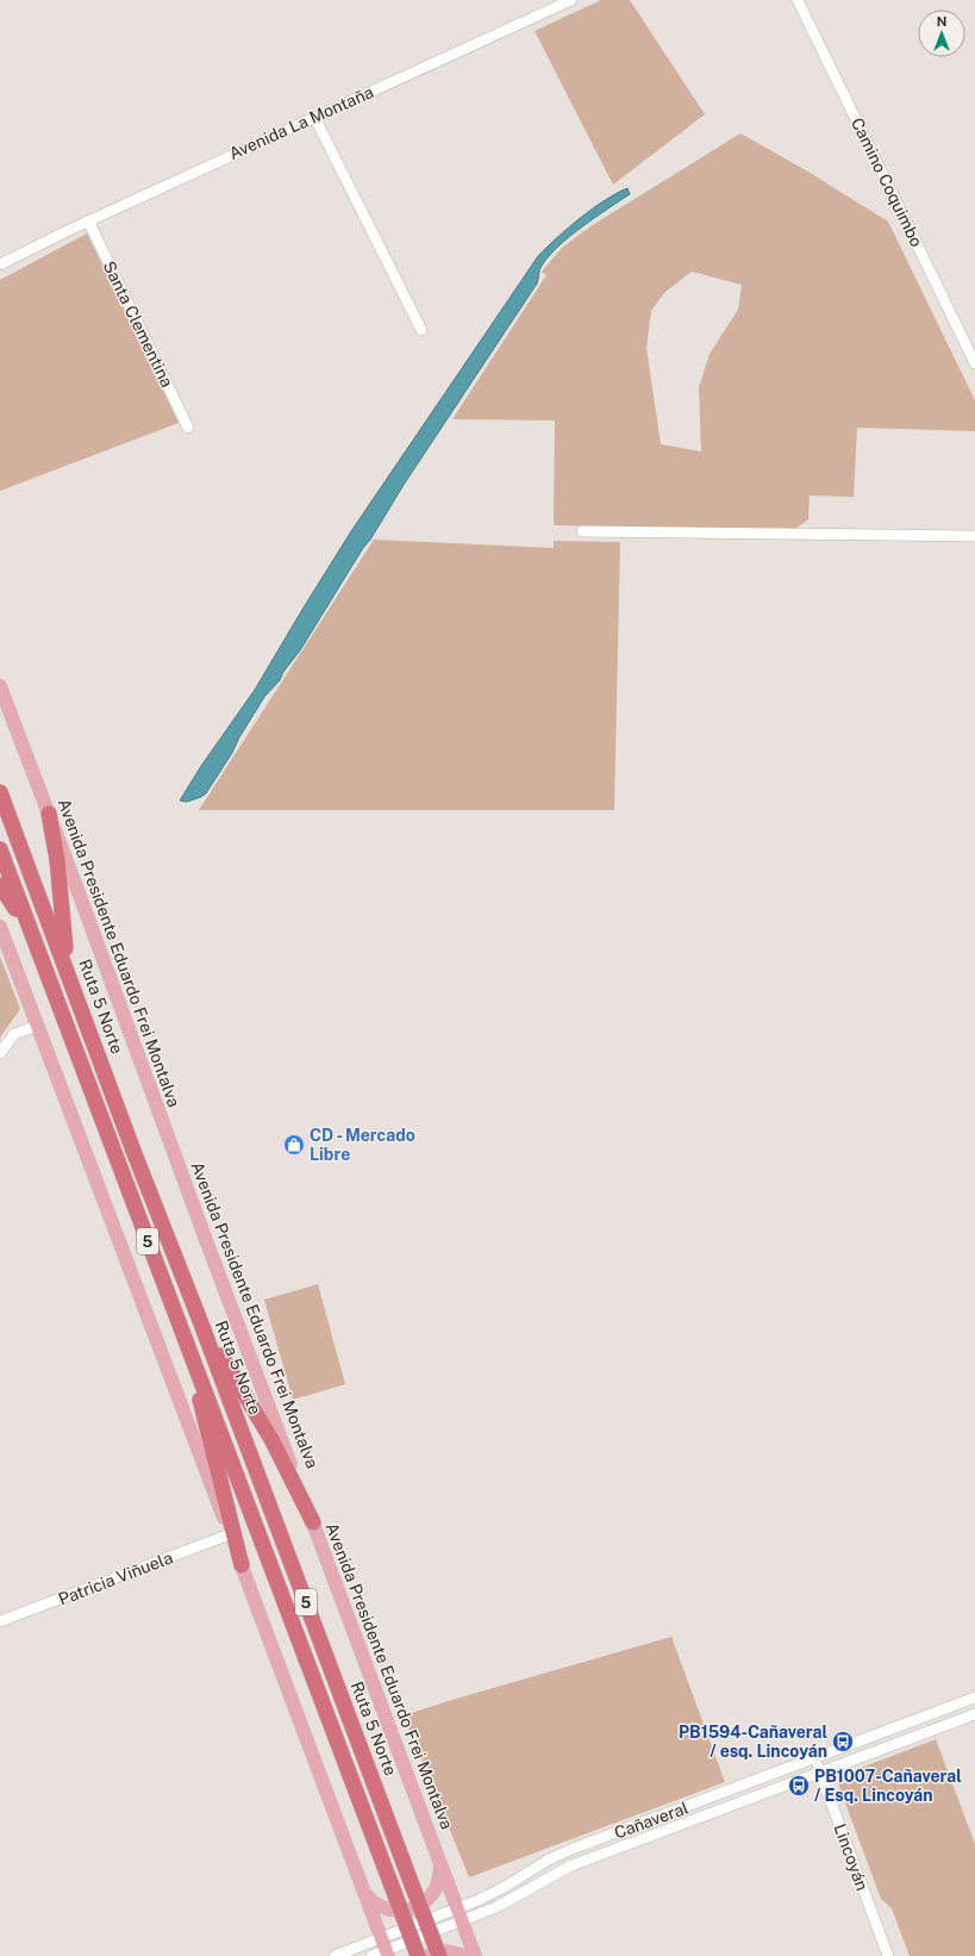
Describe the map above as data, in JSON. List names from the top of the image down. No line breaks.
{"streets":{"highway":["Ruta 5 Norte","5"],"main road":["Avenida Presidente Eduardo Frei Montalva"],"street":["Avenida La Montaña","Camino Coquimbo","Santa Clementina","Patricia Viñuela","Cañaveral","Lincoyán"]},"crossings":[["Avenida La Montaña","Santa Clementina"],["Avenida Presidente Eduardo Frei Montalva","Cañaveral"],["Cañaveral","Lincoyán"]],"places":{"shop":["CD - Mercado Libre"],"bus stop":["PB1594-Cañaveral / esq. Lincoyán","PB1007-Cañaveral / Esq. Lincoyán"]},"north":"top"}
